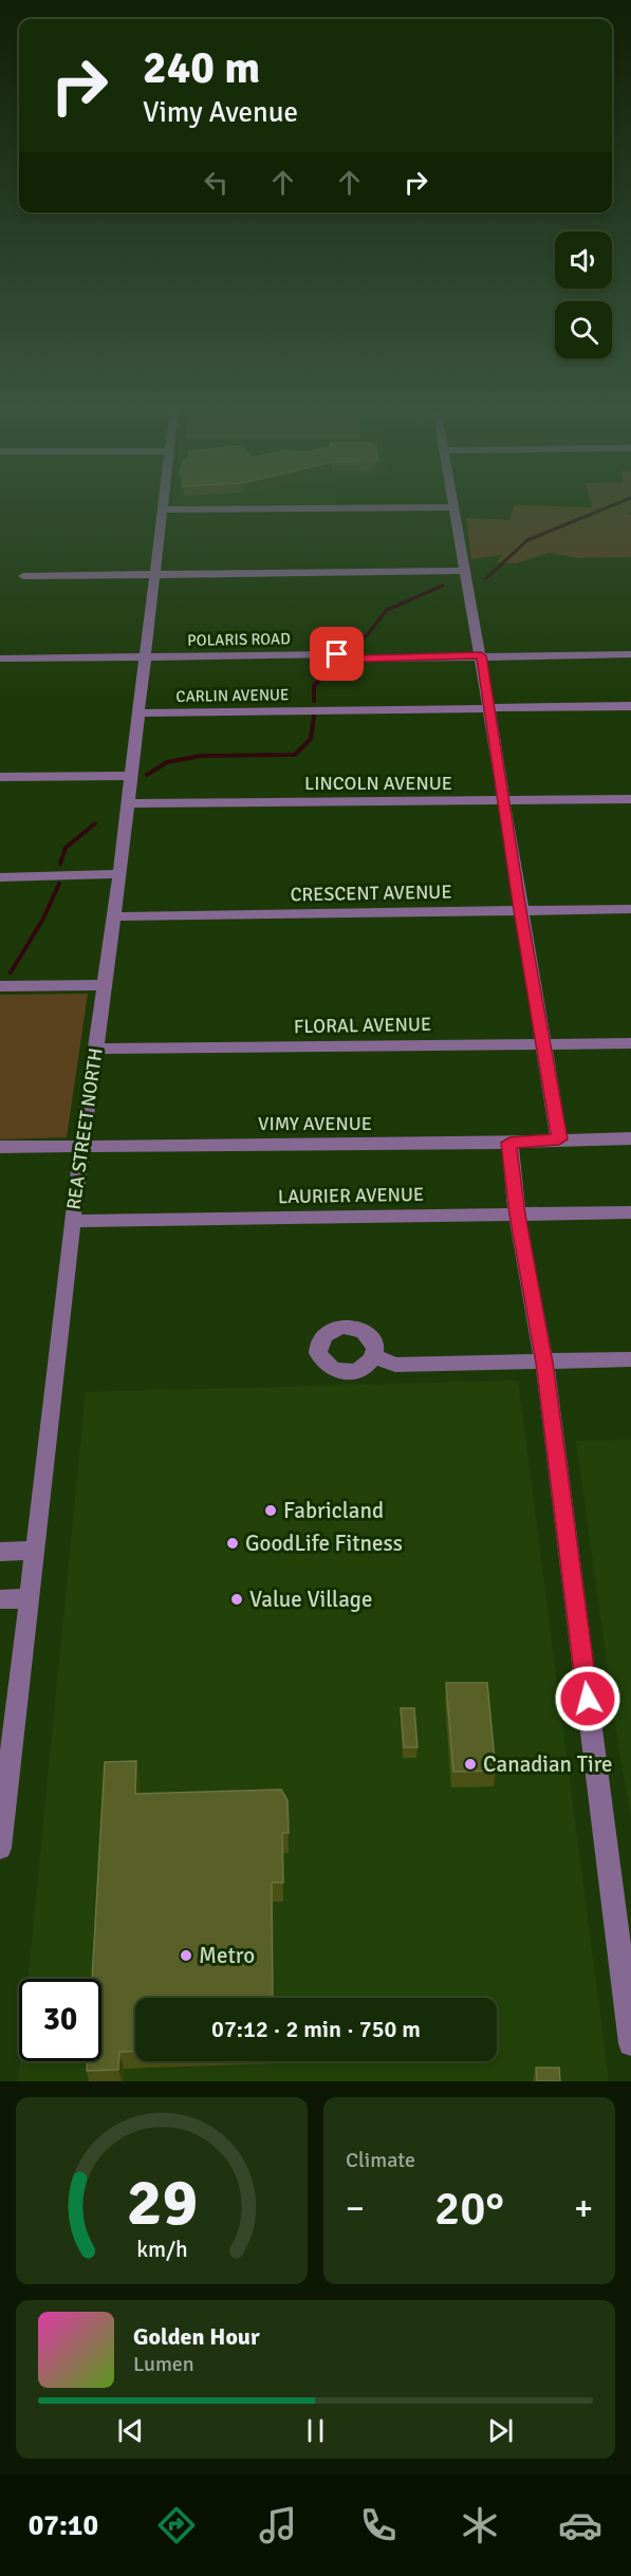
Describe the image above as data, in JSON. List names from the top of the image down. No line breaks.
{"streets":{"street":["POLARIS ROAD","CARLIN AVENUE","LINCOLN AVENUE","CRESCENT AVENUE","FLORAL AVENUE","VIMY AVENUE","REA STREET NORTH","LAURIER AVENUE"]},"crossings":[["POLARIS ROAD","REA STREET NORTH"],["CARLIN AVENUE","REA STREET NORTH"],["LINCOLN AVENUE","REA STREET NORTH"],["CRESCENT AVENUE","REA STREET NORTH"],["FLORAL AVENUE","REA STREET NORTH"],["VIMY AVENUE","REA STREET NORTH"],["REA STREET NORTH","LAURIER AVENUE"]],"places":["Fabricland","GoodLife Fitness","Value Village","Canadian Tire","Metro"],"page":{"turn":["240 m","Vimy Avenue"],"limit":"30","trip":"07:12 · 2 min · 750 m","tile":"Climate","heat":["−","20°","+"],"song":["Golden Hour","Lumen"],"tabs":"07:10","gauge":["29","km/h"]}}
